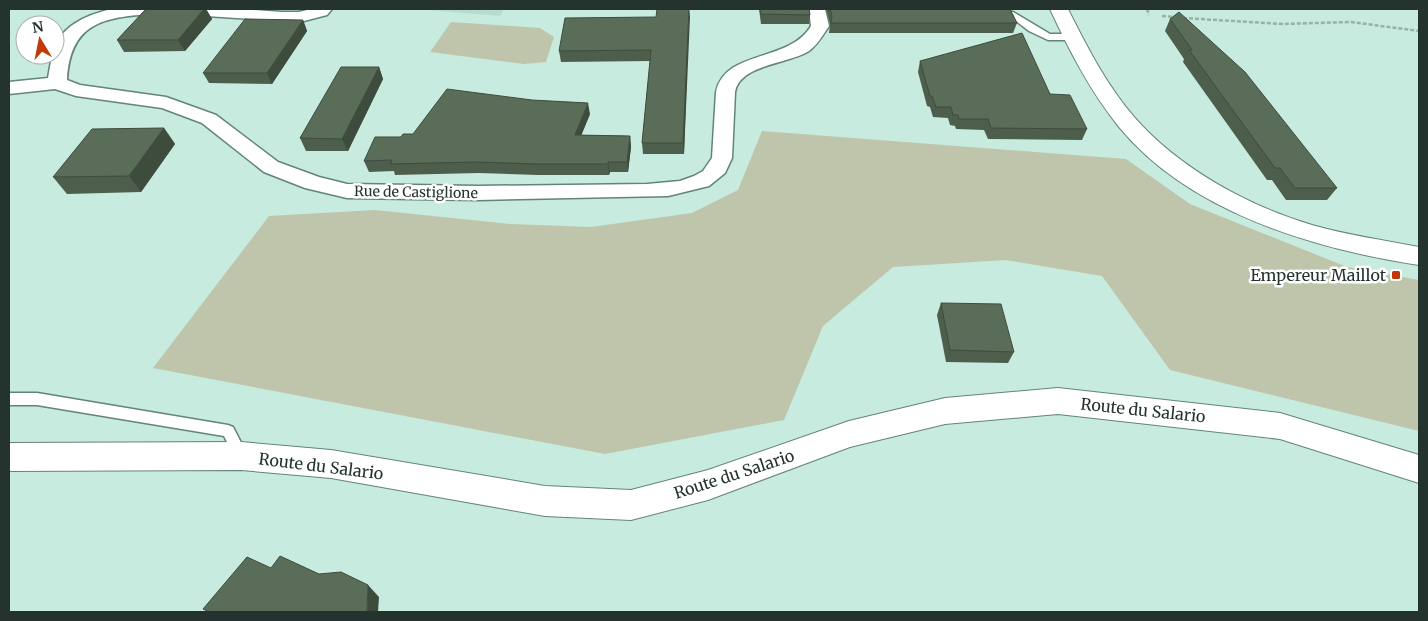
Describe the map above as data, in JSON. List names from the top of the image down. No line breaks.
{"streets":{"main road":["Route du Salario"],"street":["Rue de Castiglione"]},"places":{"transit":["Empereur Maillot"]},"north":"top"}
